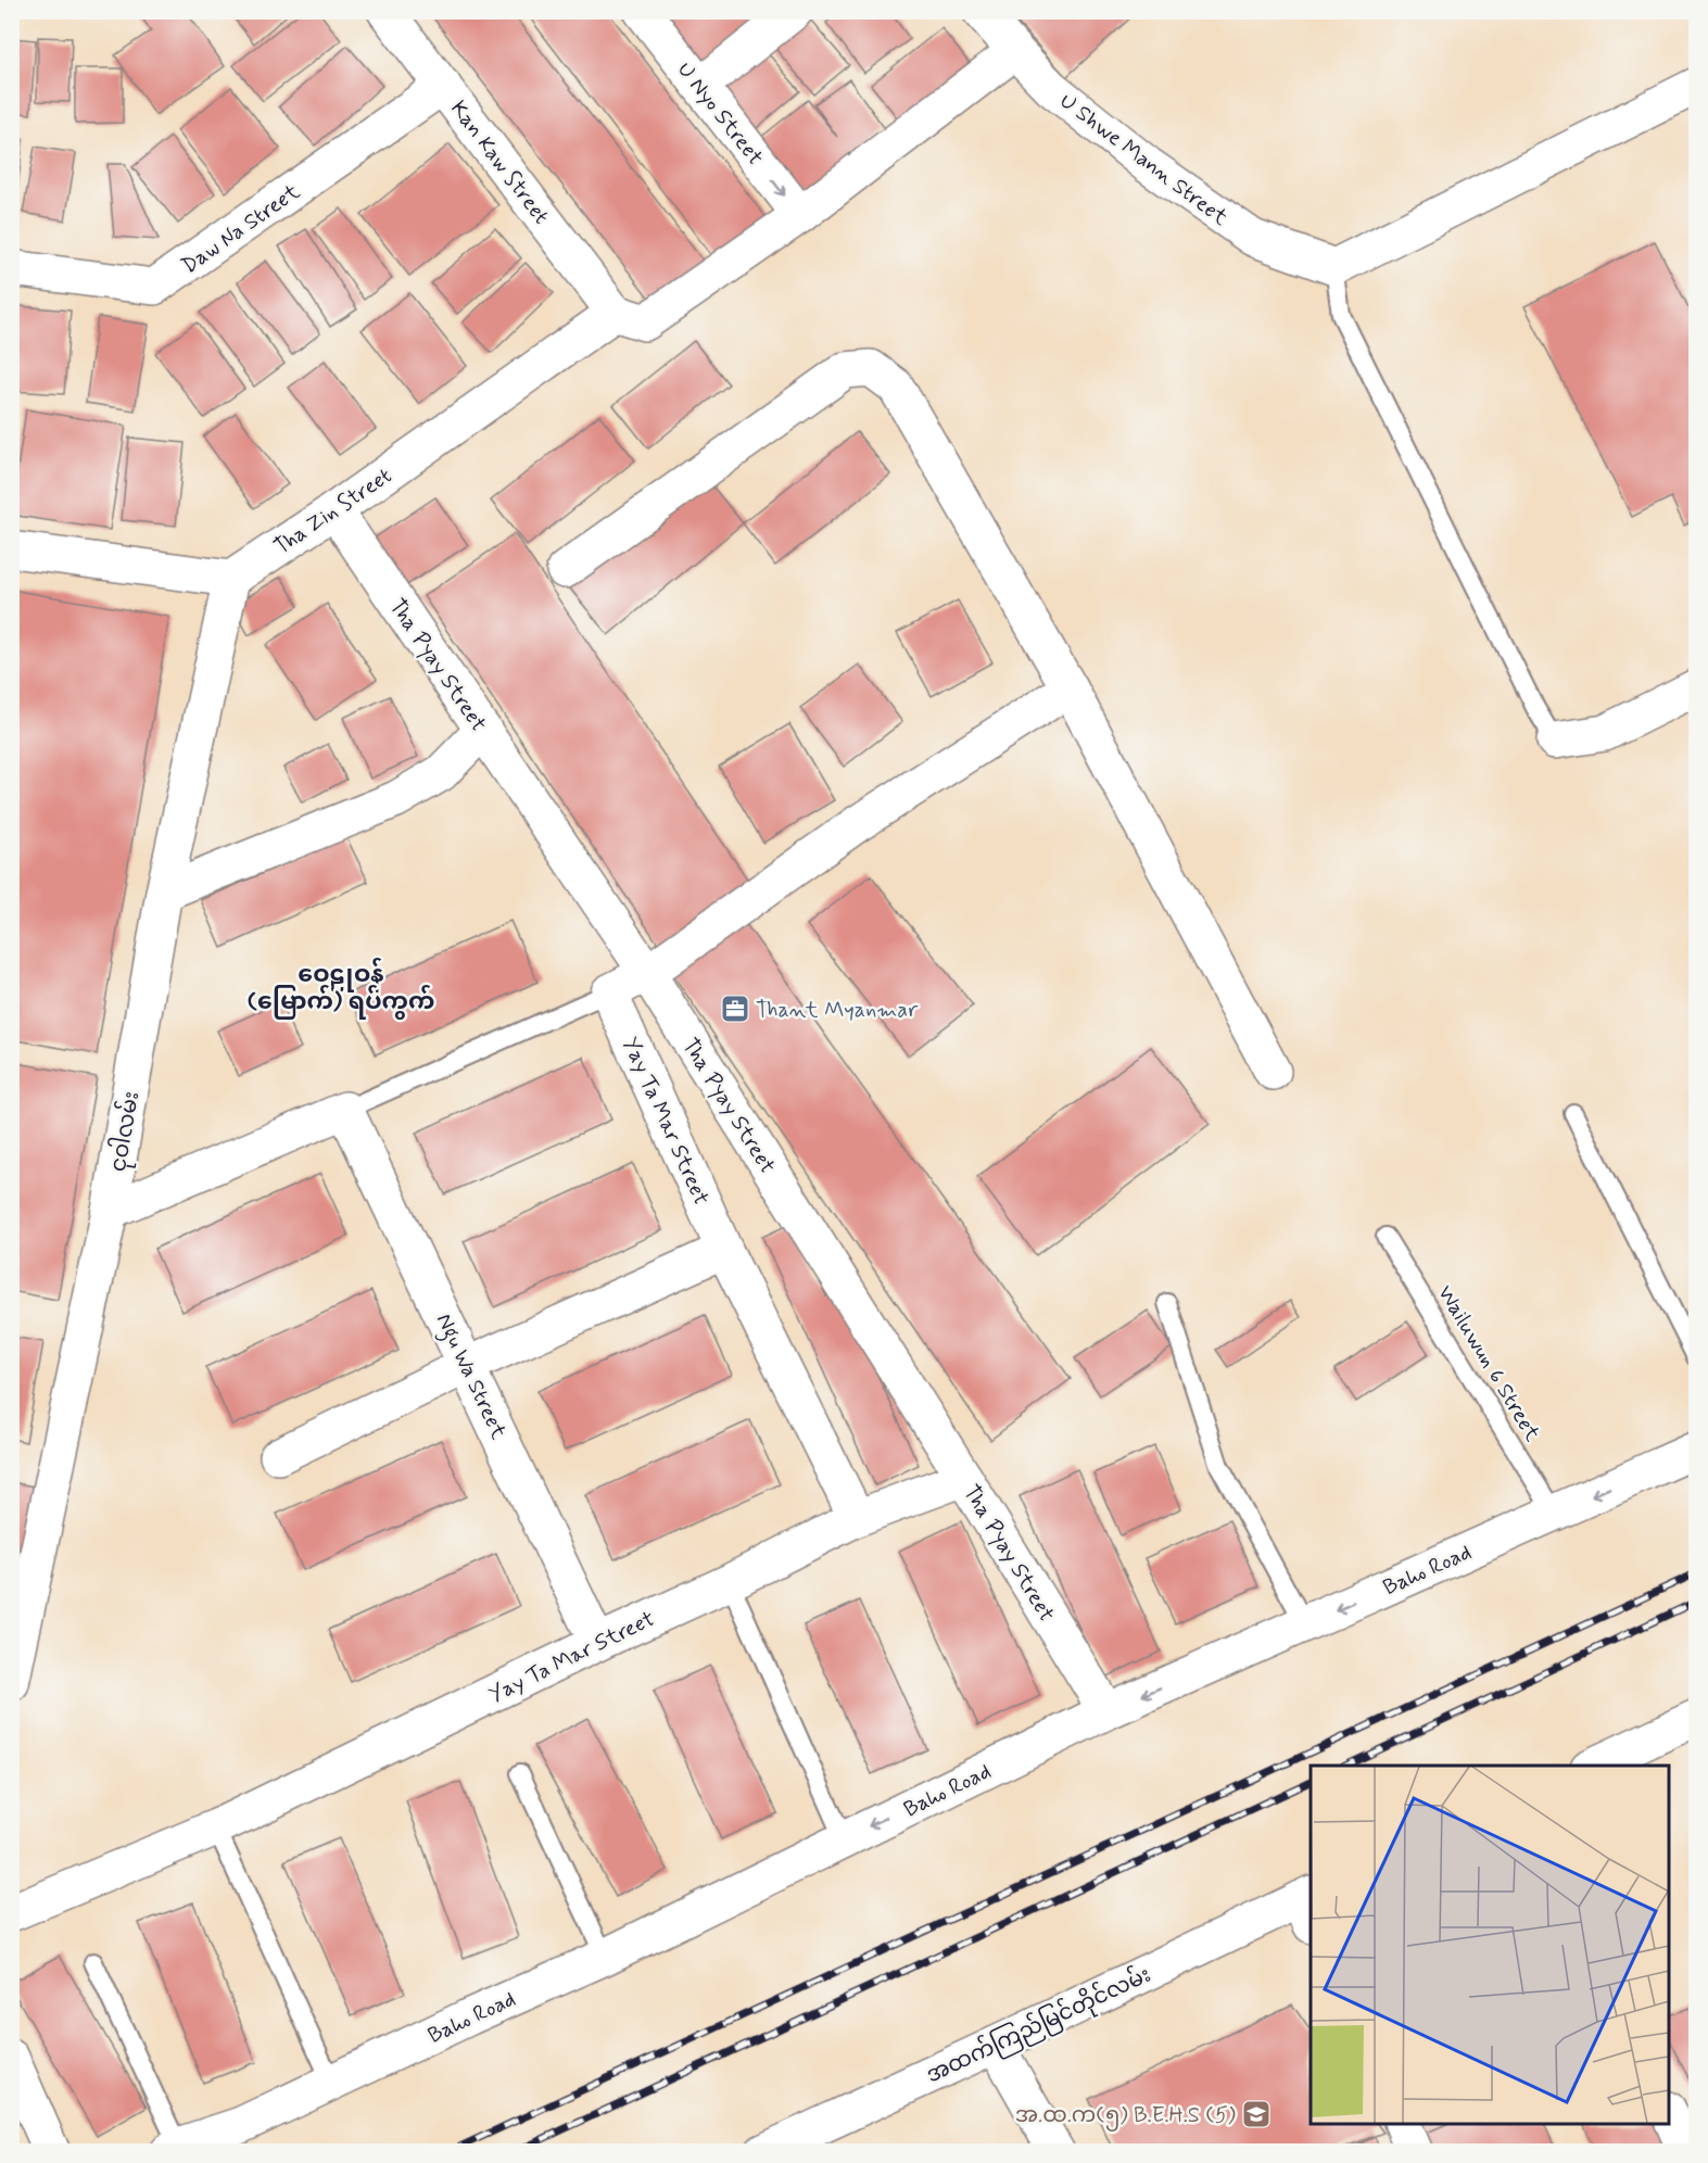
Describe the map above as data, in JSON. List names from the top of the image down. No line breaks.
{"streets":{"street":["U Nyo Street","U Shwe Mann Street","Kan Kaw Street","Daw Na Street","Tha Zin Street","Tha Pyay Street","Yay Ta Mar Street","ငုဝါလမ်း","Ngu Wa Street","Baho Road","အထက်ကြည်မြင်တိုင်လမ်း"],"lane":["Wailuwun 6 Street"]},"crossings":[["Kan Kaw Street","Daw Na Street"],["Kan Kaw Street","Tha Zin Street"],["Tha Zin Street","Tha Pyay Street"],["Tha Zin Street","ငုဝါလမ်း"],["Tha Pyay Street","Baho Road"],["Yay Ta Mar Street","Ngu Wa Street"],["Wailuwun 6 Street","Baho Road"]],"one_way":["U Nyo Street","Baho Road"],"districts":["ဝေဠုဝန် (မြောက်) ရပ်ကွက်"],"places":{"office":["Thant Myanmar"],"school or university":["အ.ထ.က(၅) B.E.H.S (5)"]}}
